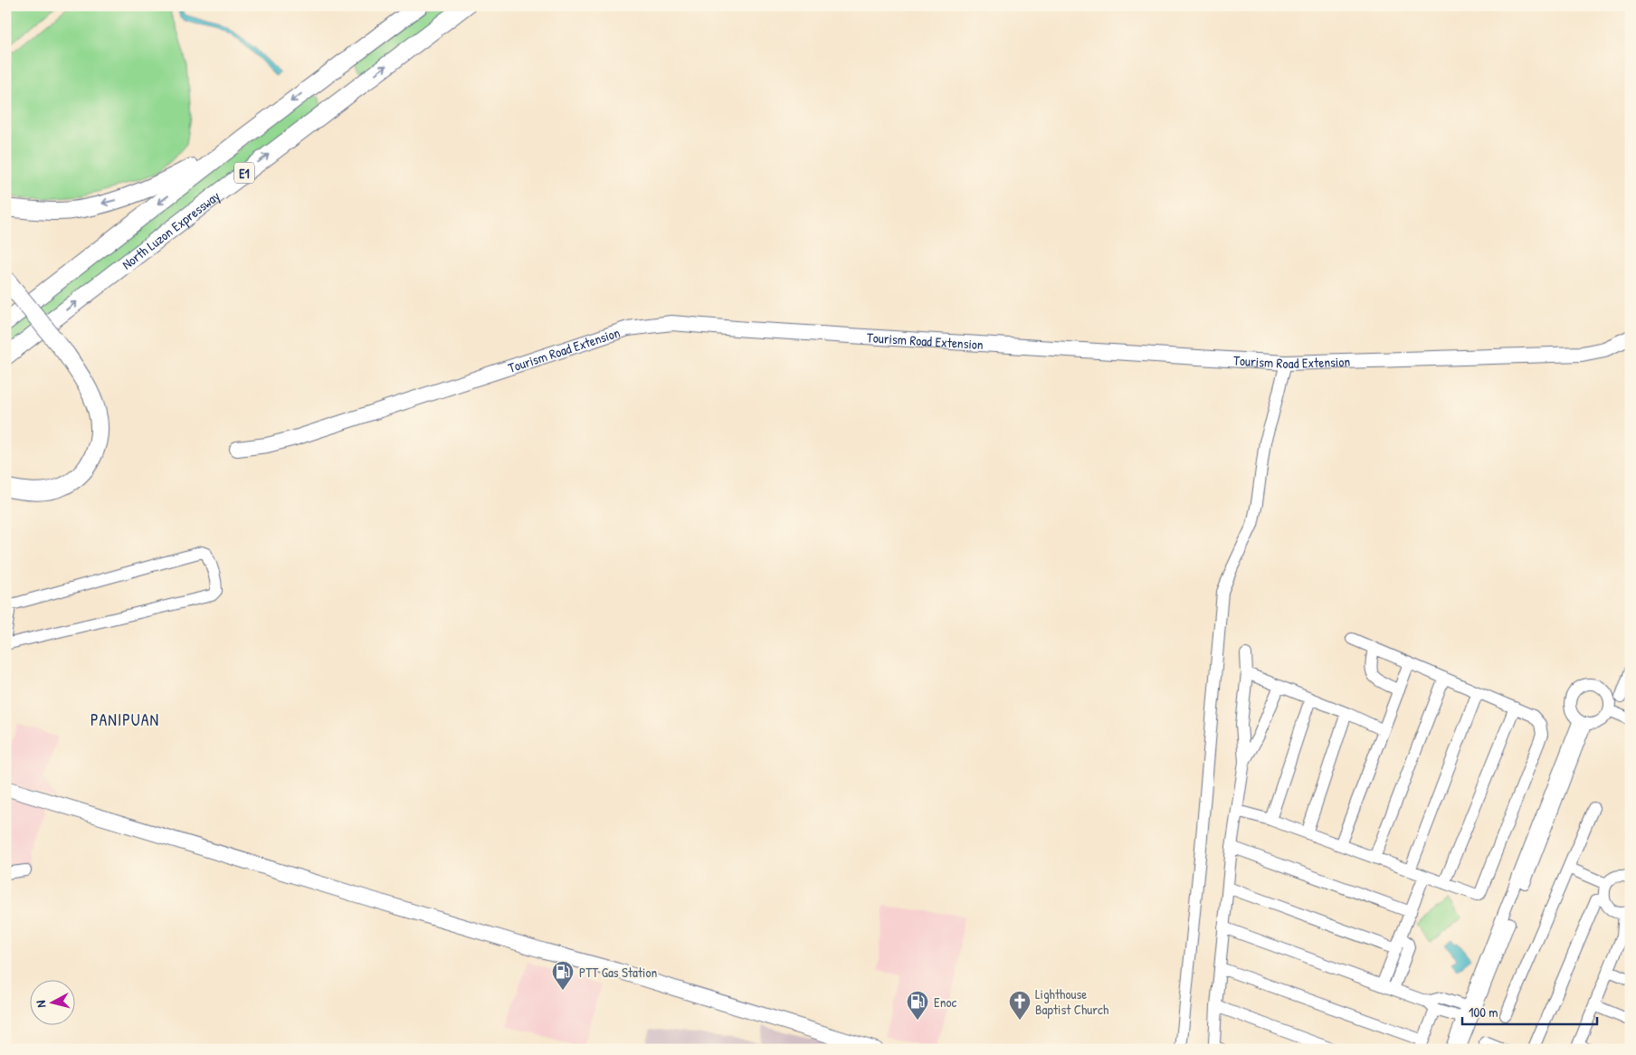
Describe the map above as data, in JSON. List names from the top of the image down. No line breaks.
{"streets":{"highway":["E1","North Luzon Expressway"],"main road":["Tourism Road Extension"]},"districts":["PANIPUAN"],"places":{"fuel station":["PTT Gas Station","Enoc"],"church":["Lighthouse Baptist Church"]},"scale_bar":"100 m","north":"left"}
